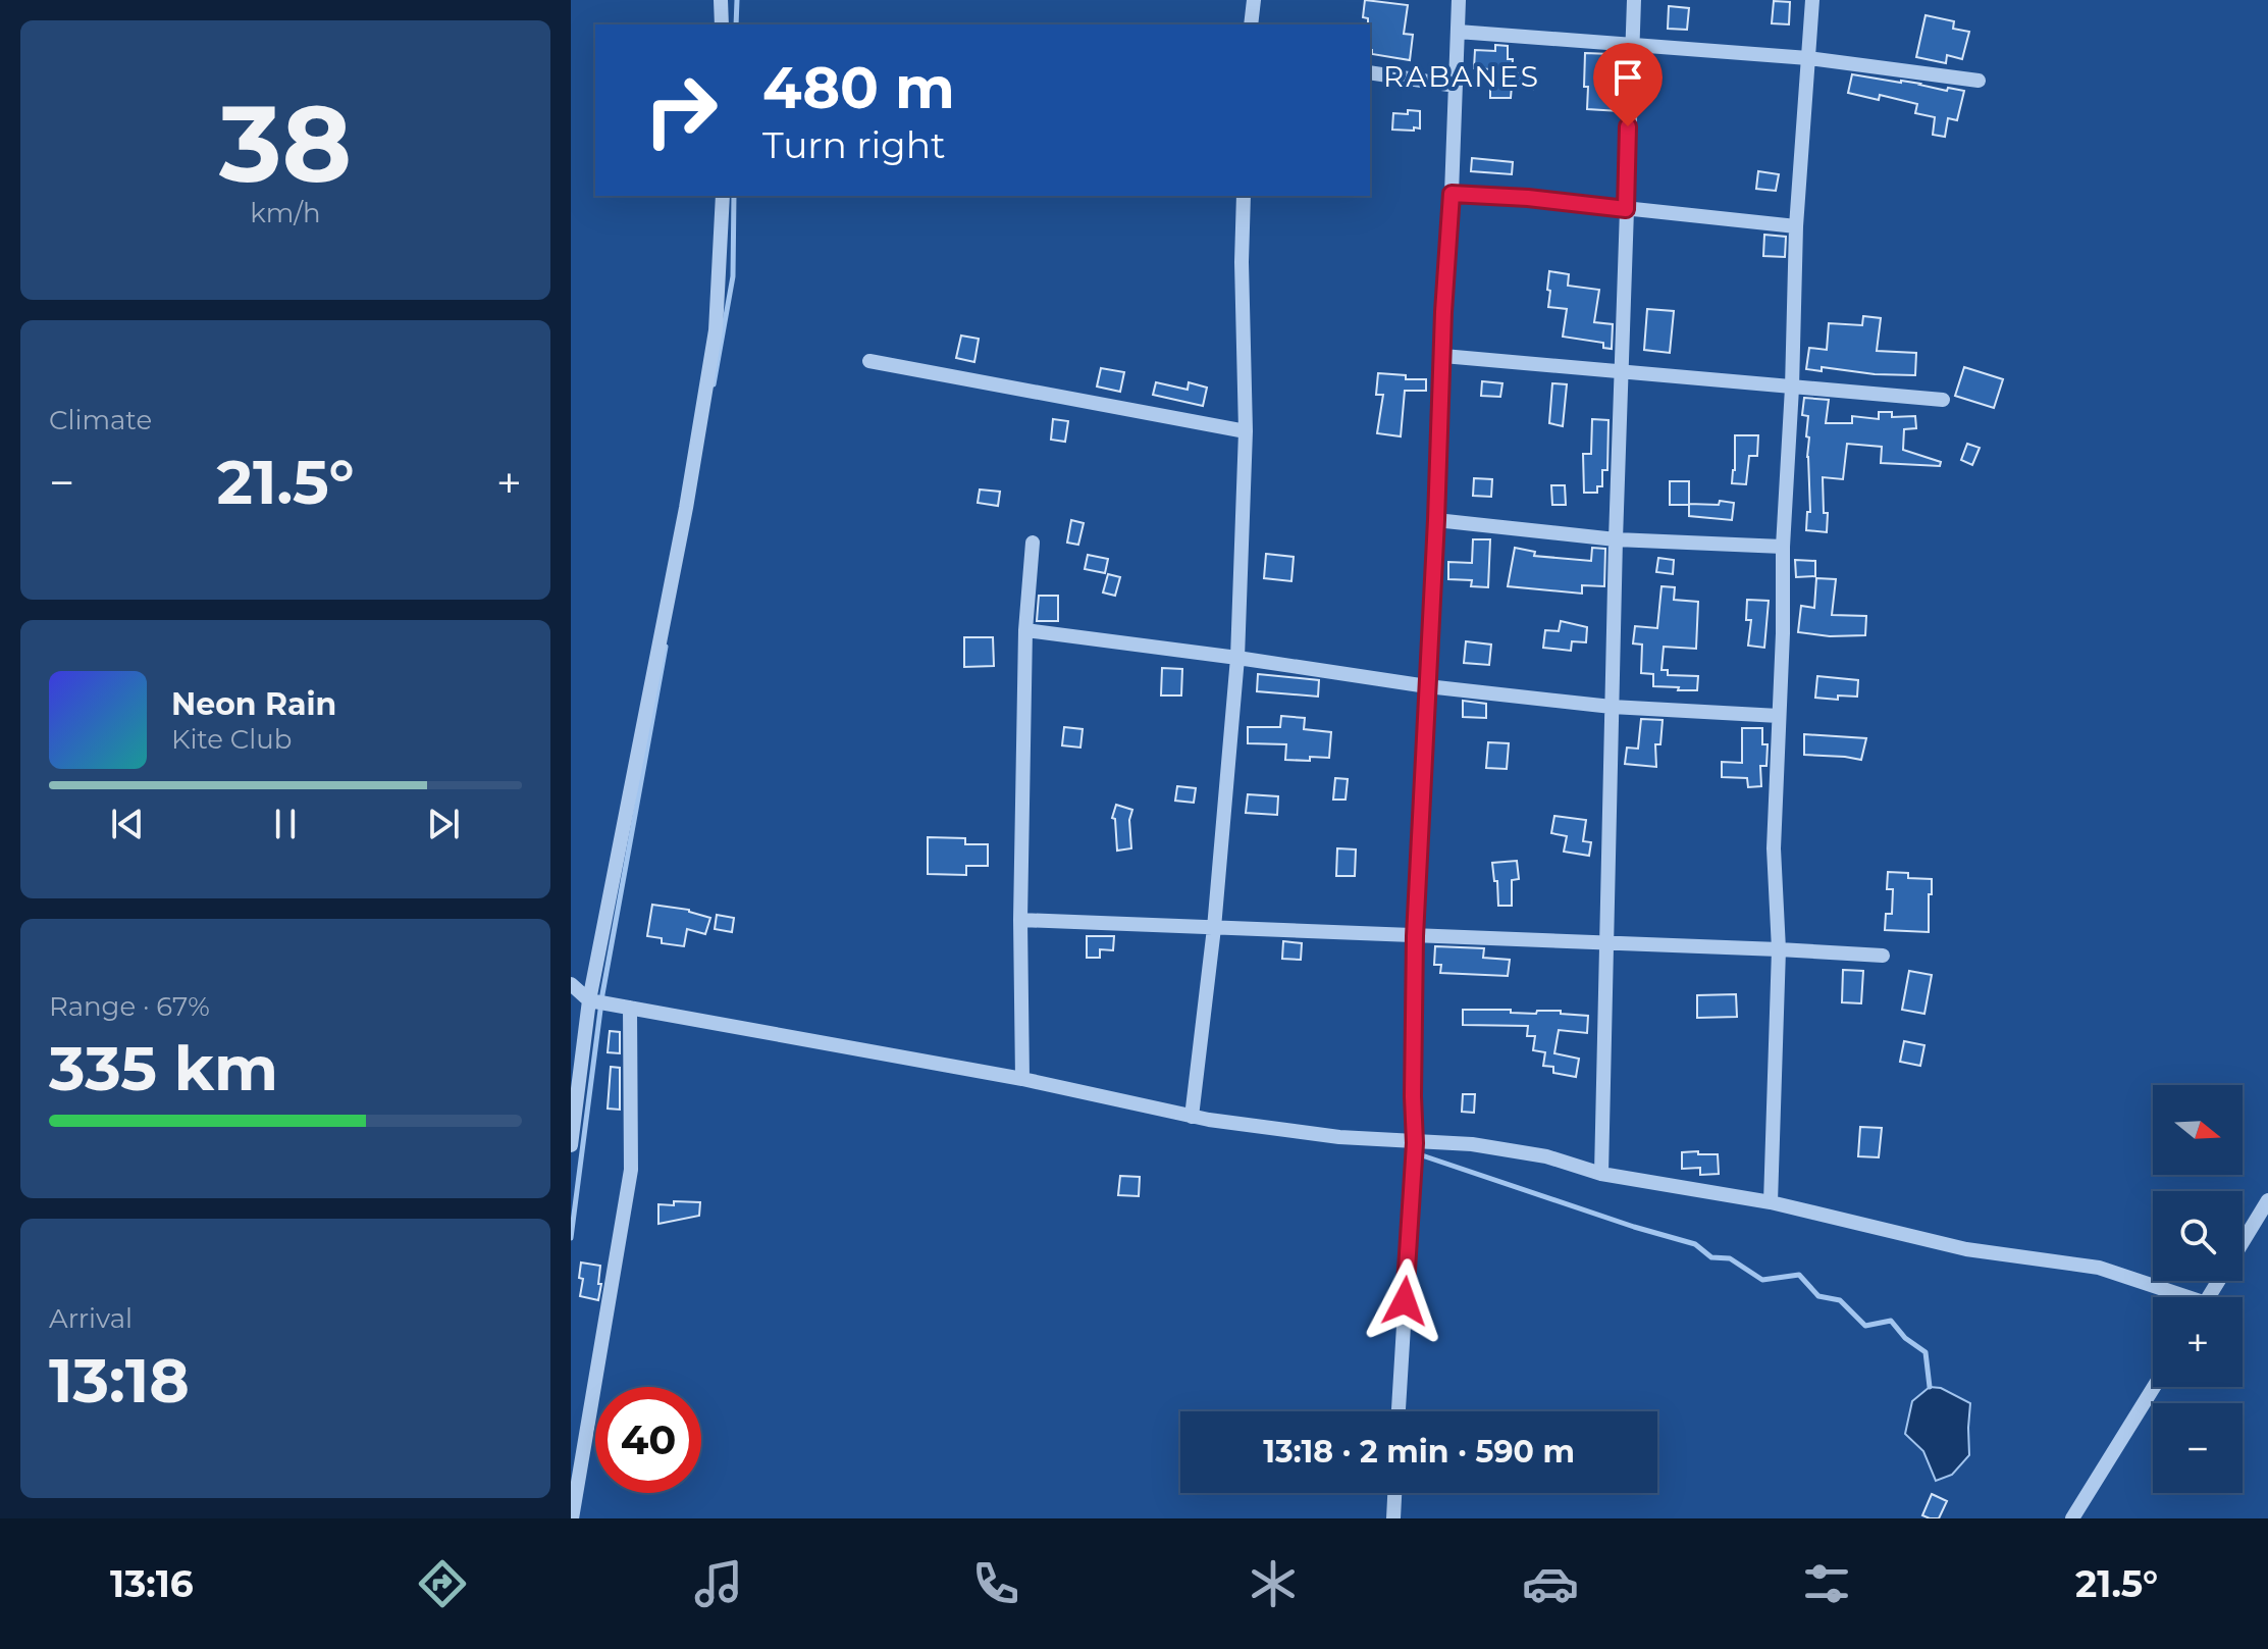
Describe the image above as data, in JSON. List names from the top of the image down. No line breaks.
{"districts":["RABANES"],"north":"right","page":{"tile":[["38","km/h"],"Climate",["Range · 67%","335 km"],["Arrival","13:18"]],"turn":["480 m","Turn right"],"heat":["−","21.5°","+"],"song":["Neon Rain","Kite Club"],"map_buttons":["+","−"],"limit":"40","trip":"13:18 · 2 min · 590 m","tabs":["13:16","21.5°"]}}
